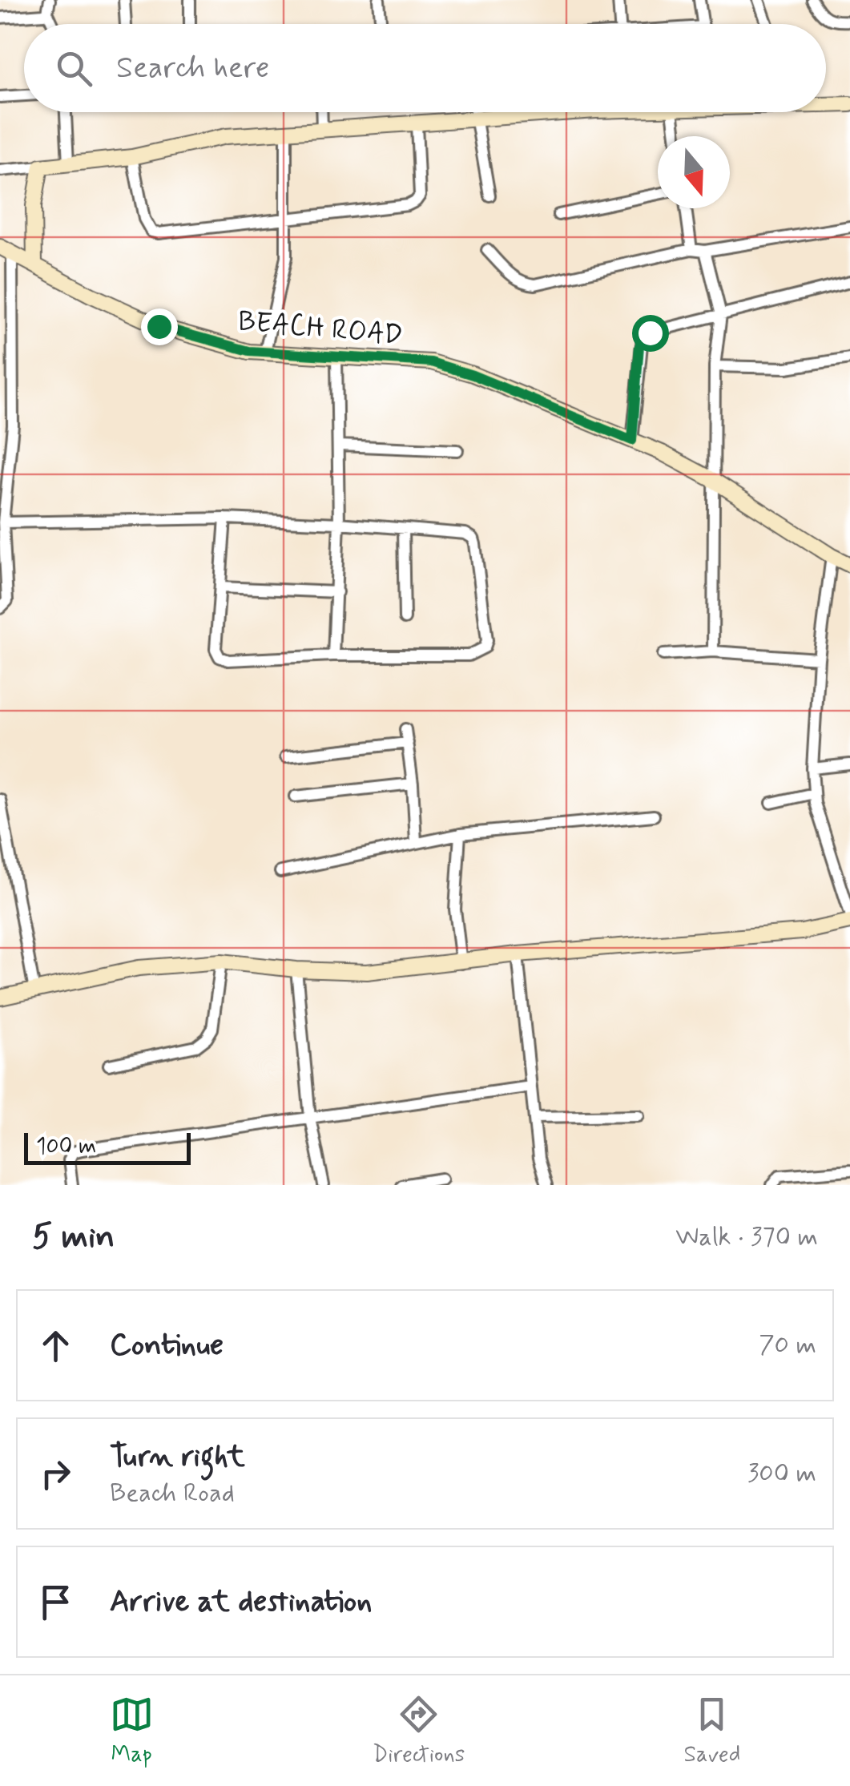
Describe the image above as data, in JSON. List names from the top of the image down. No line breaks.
{"streets":{"street":["BEACH ROAD"]},"scale_bar":"100 m","north":"bottom","page":{"search":"Search here","scale":"100 m","heading":["5 min","Walk · 370 m"],"list":[["Continue","70 m"],["Turn right","Beach Road","300 m"],"Arrive at destination"],"nav":["Map","Directions","Saved"]}}
